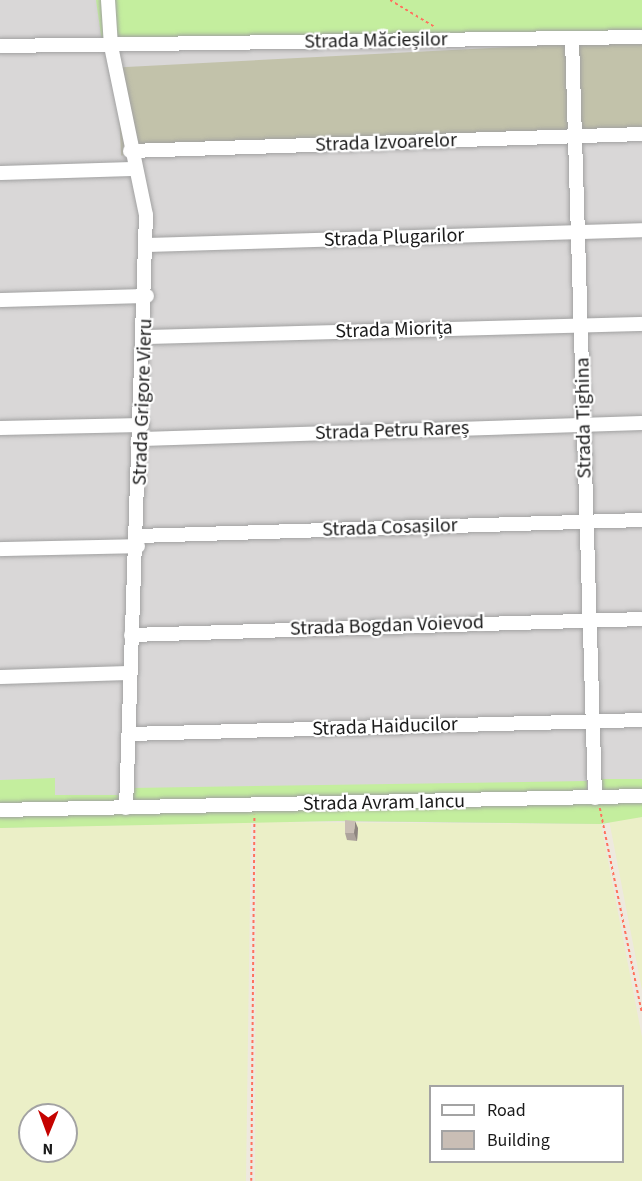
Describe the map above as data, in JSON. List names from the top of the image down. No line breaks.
{"streets":{"street":["Strada Măcieșilor","Strada Izvoarelor","Strada Plugarilor","Strada Miorița","Strada Grigore Vieru","Strada Tighina","Strada Petru Rareș","Strada Cosașilor","Strada Bogdan Voievod","Strada Haiducilor","Strada Avram Iancu"]},"crossings":[["Strada Măcieșilor","Strada Grigore Vieru"],["Strada Măcieșilor","Strada Tighina"],["Strada Izvoarelor","Strada Grigore Vieru"],["Strada Izvoarelor","Strada Tighina"],["Strada Plugarilor","Strada Grigore Vieru"],["Strada Plugarilor","Strada Tighina"],["Strada Miorița","Strada Grigore Vieru"],["Strada Miorița","Strada Tighina"],["Strada Grigore Vieru","Strada Petru Rareș"],["Strada Grigore Vieru","Strada Cosașilor"],["Strada Grigore Vieru","Strada Bogdan Voievod"],["Strada Grigore Vieru","Strada Haiducilor"],["Strada Grigore Vieru","Strada Avram Iancu"],["Strada Tighina","Strada Petru Rareș"],["Strada Tighina","Strada Cosașilor"],["Strada Tighina","Strada Bogdan Voievod"],["Strada Tighina","Strada Haiducilor"],["Strada Tighina","Strada Avram Iancu"]],"legend":["Road","Building"],"north":"bottom"}
